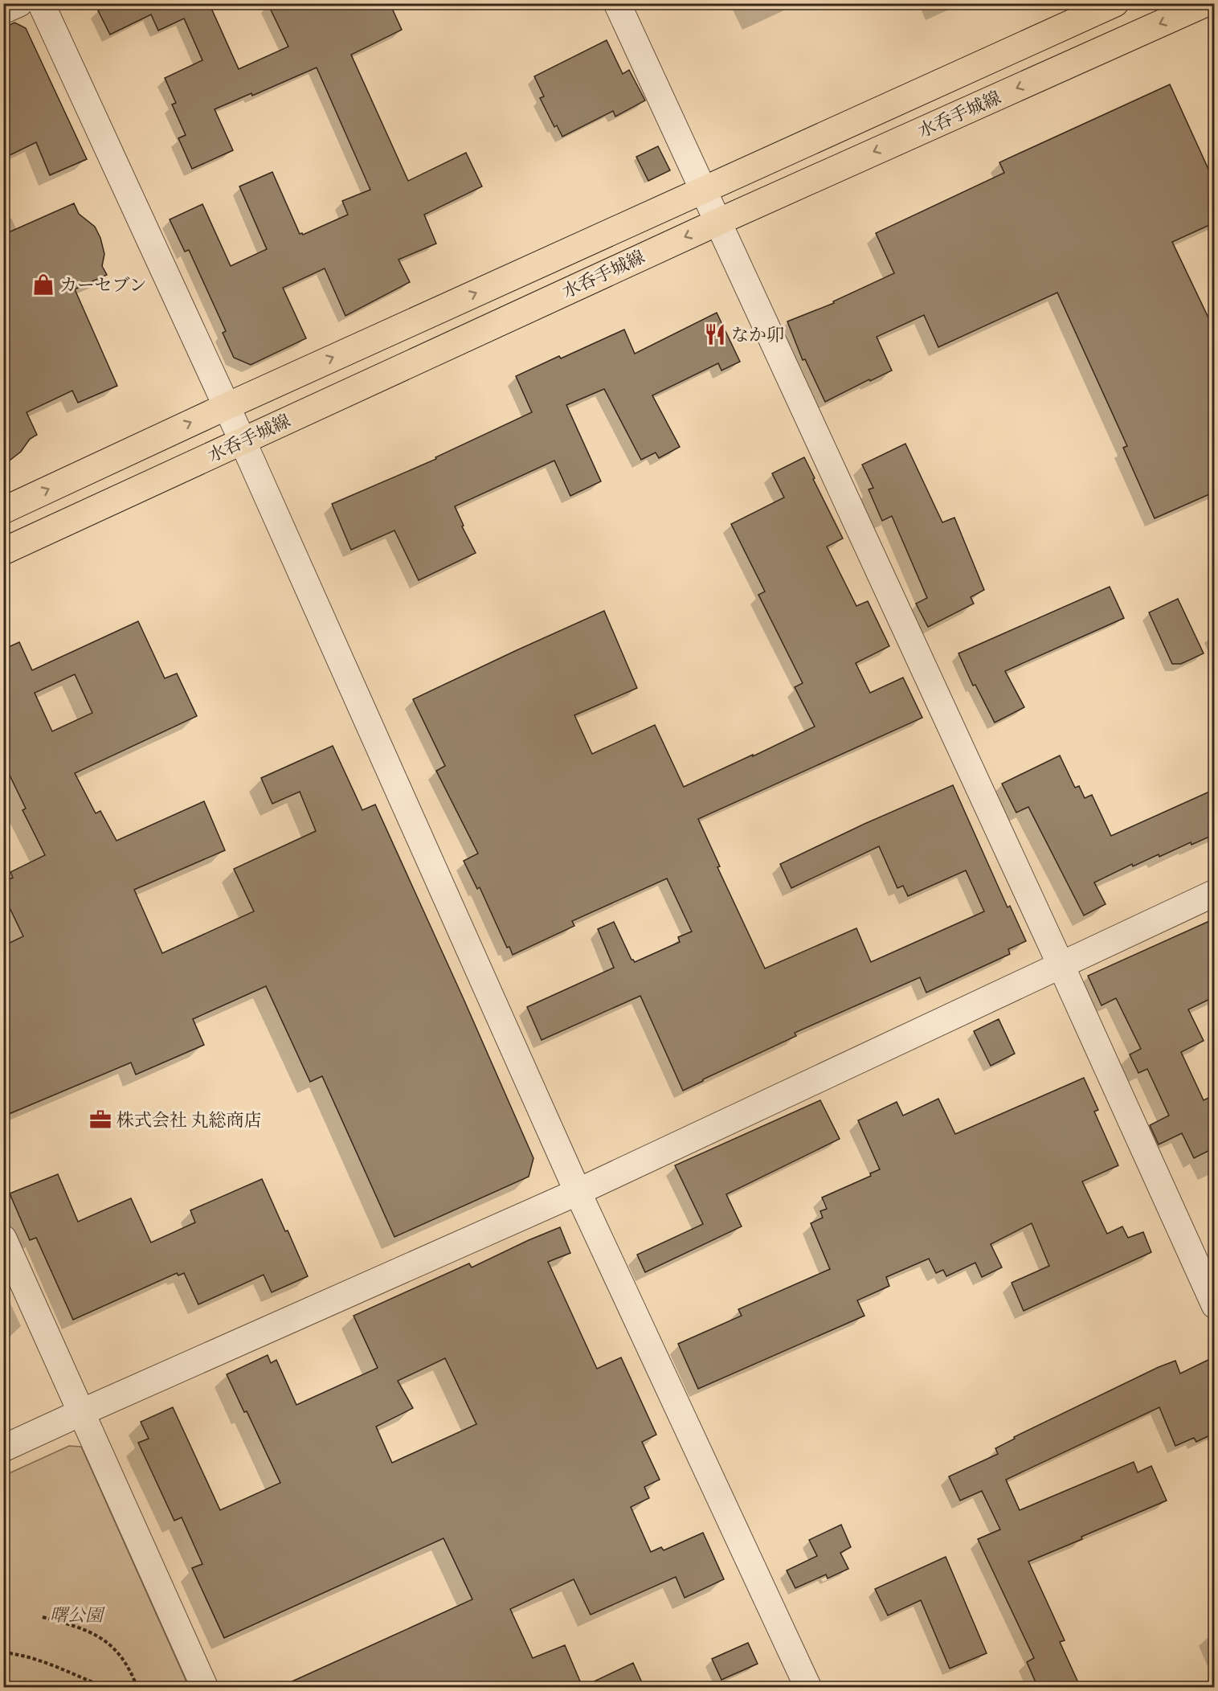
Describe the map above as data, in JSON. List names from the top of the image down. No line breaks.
{"streets":{"main road":["水呑手城線"]},"parks":["曙公園"],"places":{"shop":["カーセブン"],"restaurant":["なか卯"],"office":["株式会社 丸総商店"]}}
